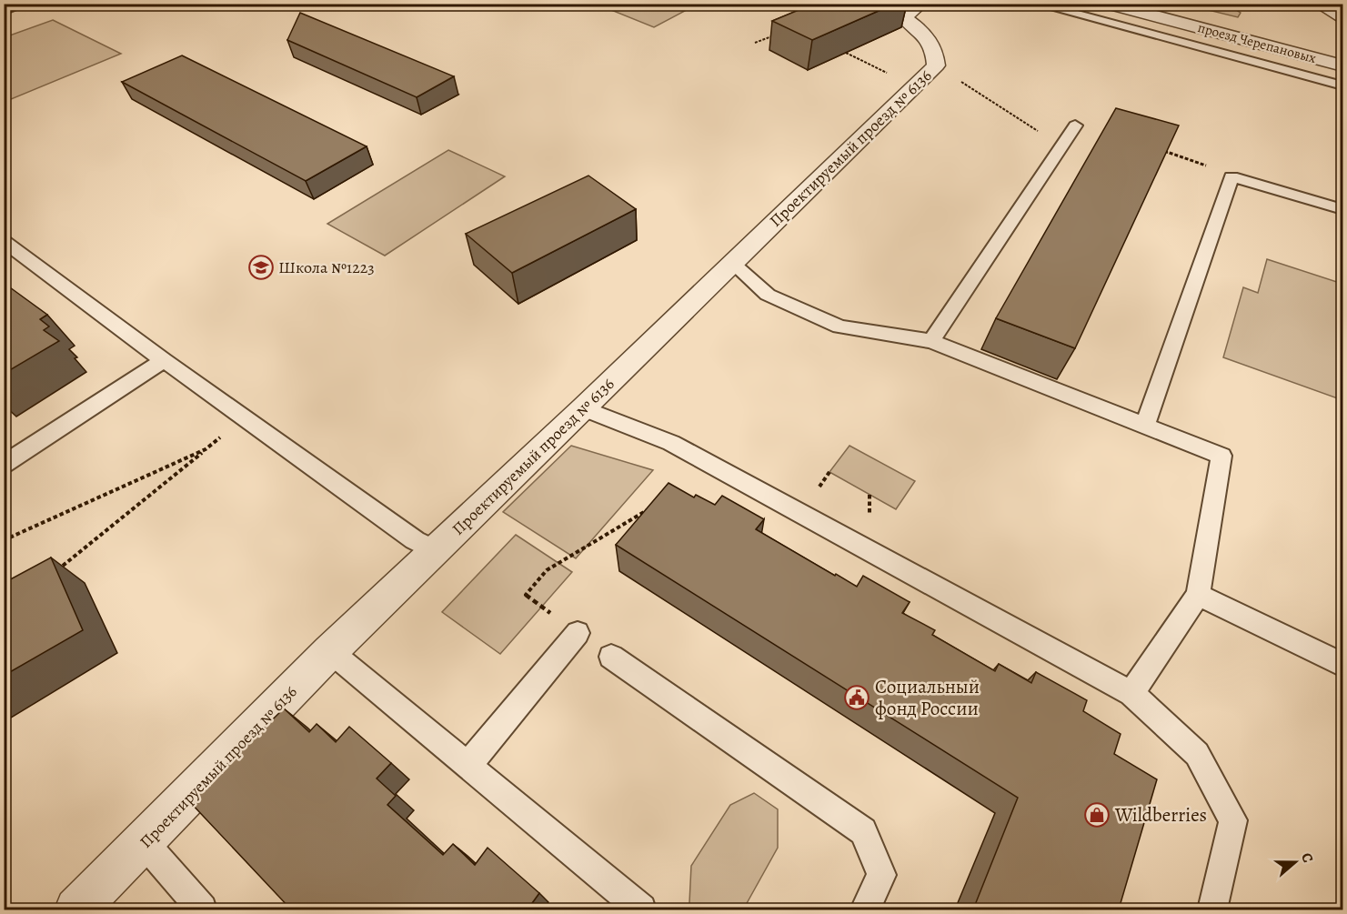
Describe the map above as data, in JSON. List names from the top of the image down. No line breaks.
{"streets":{"street":["проезд Черепановых","Проектируемый проезд № 6136"]},"places":{"school or university":["Школа №1223"],"public building":["Социальный фонд России"],"shop":["Wildberries"]},"north":"right"}
